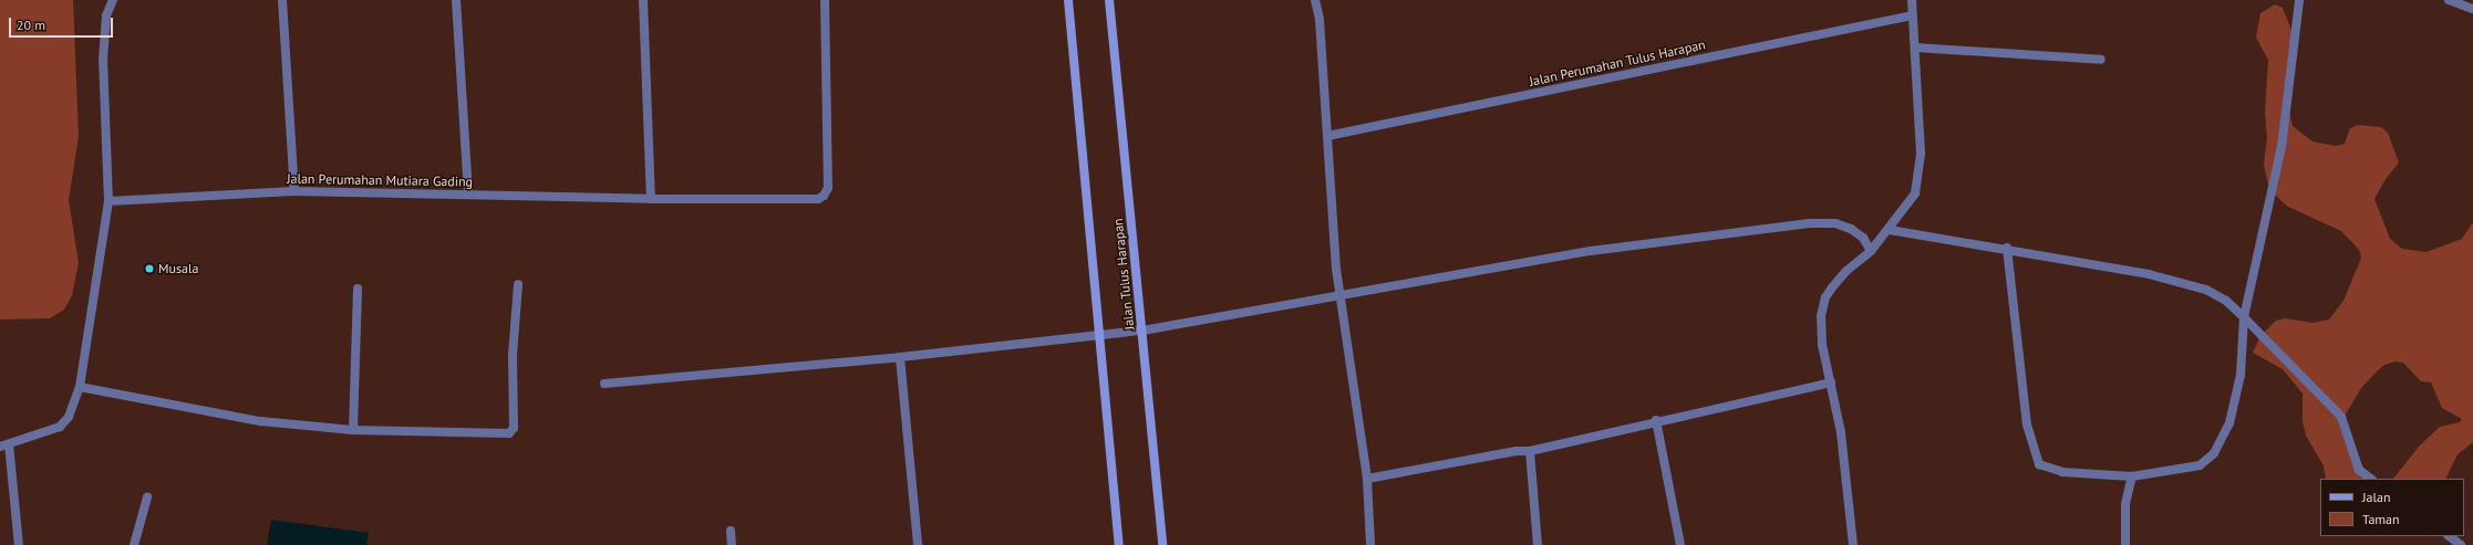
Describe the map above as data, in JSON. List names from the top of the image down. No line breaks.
{"streets":{"main road":["Jalan Tulus Harapan"],"street":["Jalan Perumahan Tulus Harapan","Jalan Perumahan Mutiara Gading"]},"places":["Musala"],"legend":["Jalan","Taman"],"scale_bar":"20 m"}
